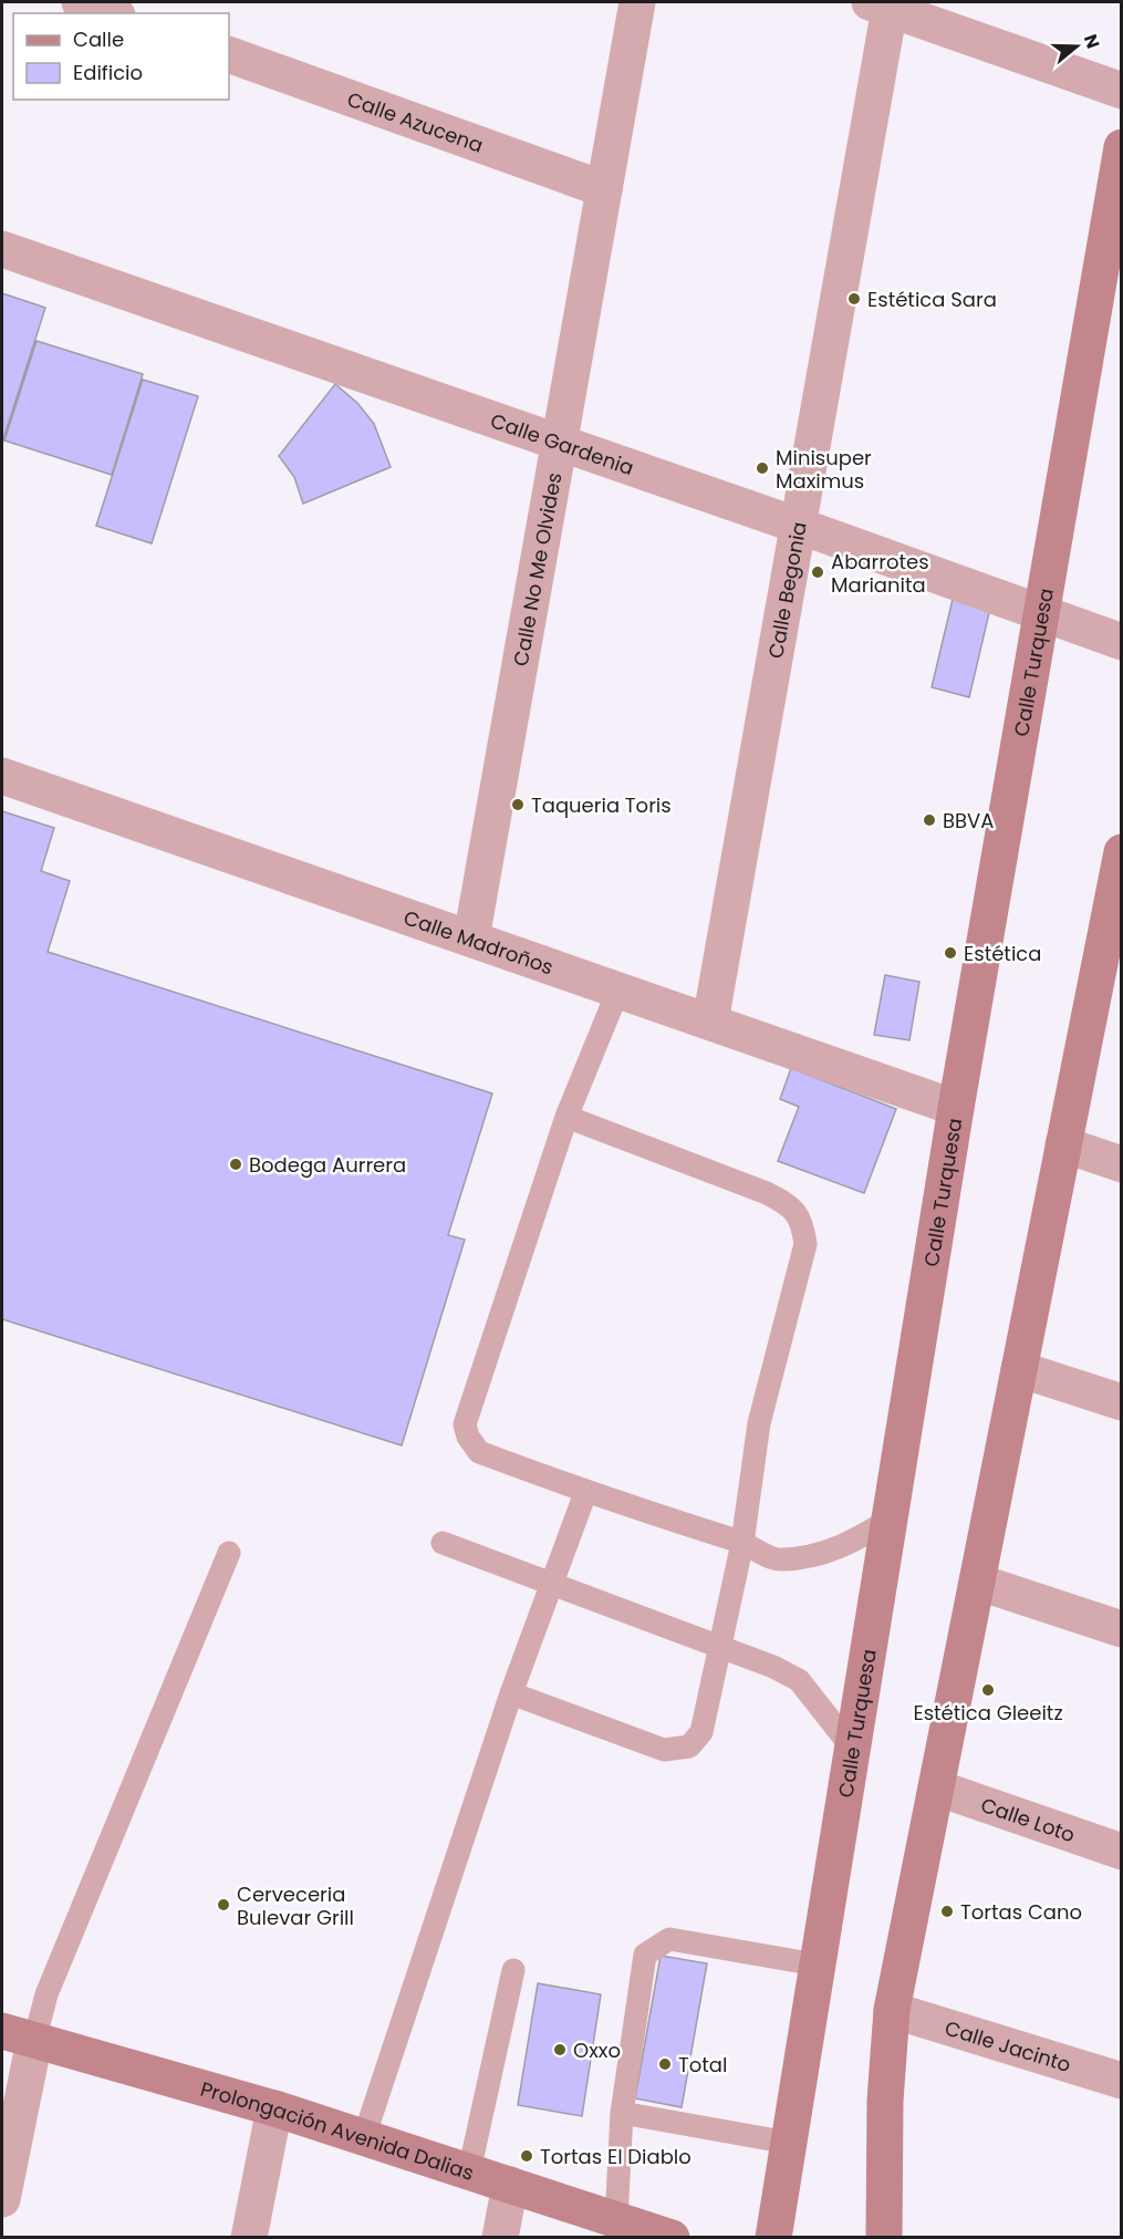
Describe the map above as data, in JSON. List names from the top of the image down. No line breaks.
{"streets":{"main road":["Calle Turquesa","Prolongación Avenida Dalias"],"street":["Calle Azucena","Calle Gardenia","Calle No Me Olvides","Calle Begonia","Calle Madroños","Calle Loto","Calle Jacinto"]},"crossings":[["Calle Azucena","Calle No Me Olvides"],["Calle Gardenia","Calle No Me Olvides"],["Calle Gardenia","Calle Begonia"],["Calle Gardenia","Calle Turquesa"],["Calle No Me Olvides","Calle Madroños"],["Calle Begonia","Calle Madroños"],["Calle Turquesa","Calle Madroños"]],"places":["Estética Sara","Minisuper Maximus","Abarrotes Marianita","Taqueria Toris","BBVA","Estética","Bodega Aurrera","Estética Gleeitz","Cerveceria Bulevar Grill","Tortas Cano","Oxxo","Total","Tortas El Diablo"],"legend":["Calle","Edificio"],"north":"right"}
